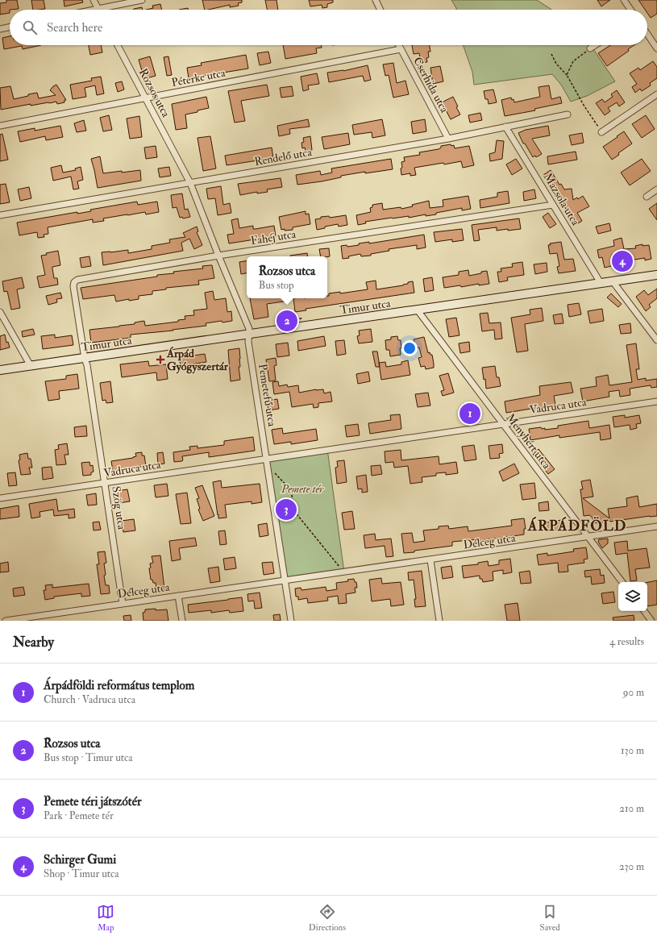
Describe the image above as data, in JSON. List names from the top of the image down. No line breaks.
{"streets":{"street":["Péterke utca","Cserhida utca","Rozsos utca","Rendelő utca","Mazsola utca","Fahéj utca","Timur utca","Pemetefű utca","Vadruca utca","Menyhért utca","Szög utca","Délceg utca"]},"crossings":[["Péterke utca","Cserhida utca"],["Péterke utca","Rozsos utca"],["Cserhida utca","Rendelő utca"],["Rozsos utca","Rendelő utca"],["Rozsos utca","Fahéj utca"],["Rozsos utca","Timur utca"],["Rozsos utca","Pemetefű utca"],["Rendelő utca","Mazsola utca"],["Mazsola utca","Fahéj utca"],["Mazsola utca","Timur utca"],["Fahéj utca","Timur utca"],["Fahéj utca","Szög utca"],["Timur utca","Pemetefű utca"],["Timur utca","Menyhért utca"],["Timur utca","Szög utca"],["Pemetefű utca","Vadruca utca"],["Vadruca utca","Menyhért utca"],["Vadruca utca","Szög utca"],["Menyhért utca","Délceg utca"],["Szög utca","Délceg utca"]],"districts":["ÁRPÁDFÖLD"],"parks":["Pemete tér"],"places":{"health":["Árpád Gyógyszertár"]},"page":{"search":"Search here","pins":["4","2","1","3"],"popup":["Rozsos utca","Bus stop"],"heading":["Nearby","4 results"],"list":[{"mark":"1","name":"Árpádföldi református templom","note":"Church · Vadruca utca","value":"90 m"},{"mark":"2","name":"Rozsos utca","note":"Bus stop · Timur utca","value":"130 m"},{"mark":"3","name":"Pemete téri játszótér","note":"Park · Pemete tér","value":"210 m"},{"mark":"4","name":"Schirger Gumi","note":"Shop · Timur utca","value":"230 m"}],"nav":["Map","Directions","Saved"]}}
